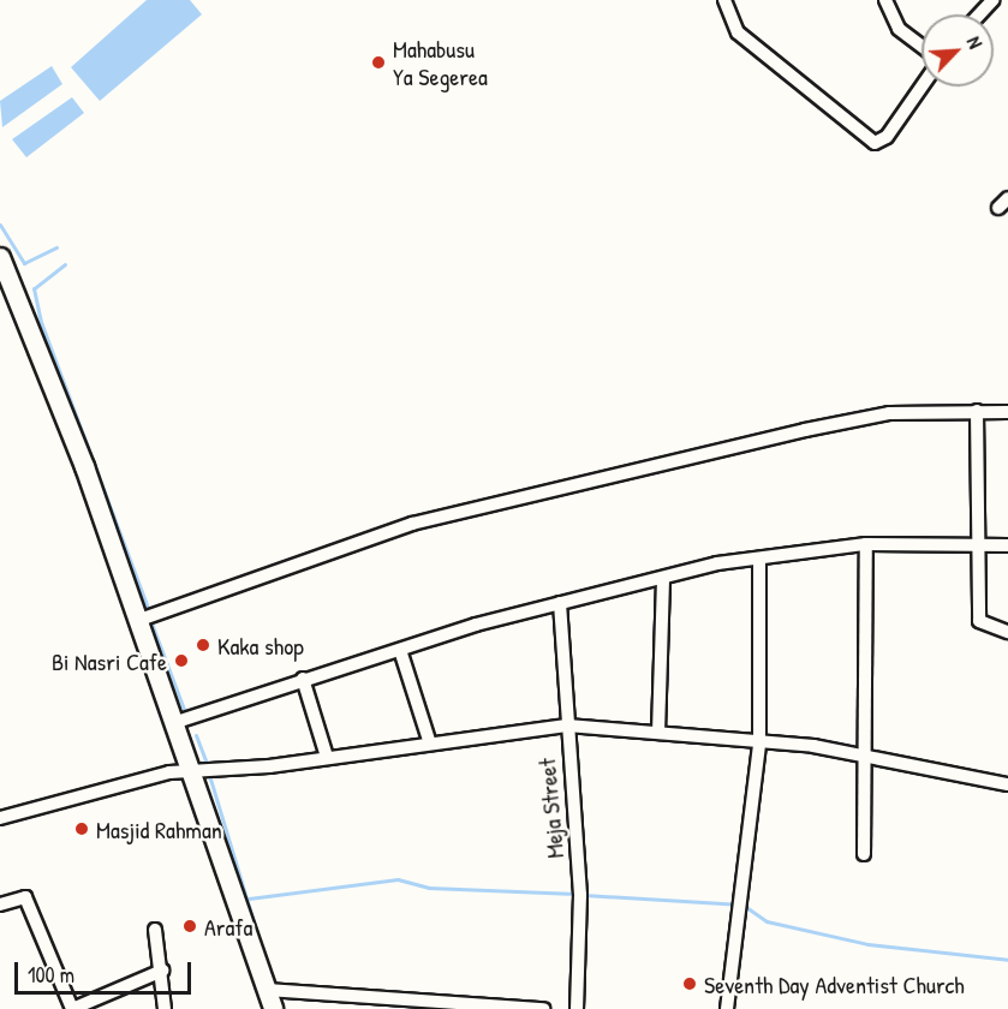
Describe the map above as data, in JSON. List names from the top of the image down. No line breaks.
{"streets":{"street":["Meja Street"]},"places":["Mahabusu Ya Segerea","Kaka shop","Bi Nasri Cafe","Masjid Rahman","Arafa","Seventh Day Adventist Church"],"scale_bar":"100 m","north":"top right"}
